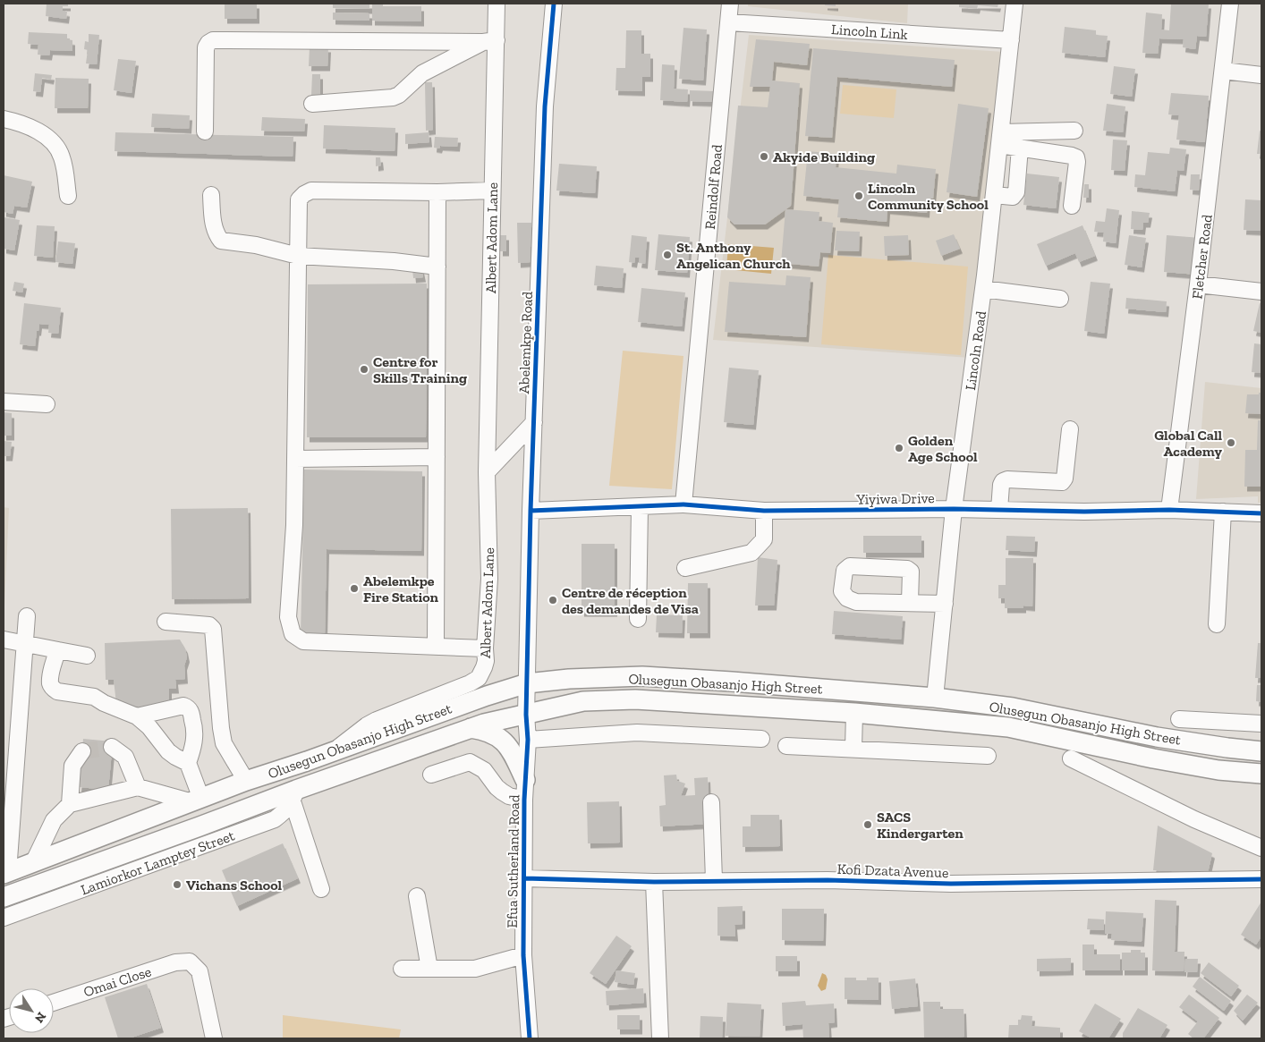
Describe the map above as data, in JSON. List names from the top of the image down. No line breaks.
{"streets":{"main road":["Olusegun Obasanjo High Street"],"street":["Lincoln Link","Reindolf Road","Albert Adom Lane","Fletcher Road","Abelemkpe Road","Lincoln Road","Yiyiwa Drive","Efua Sutherland Road","Lamiorkor Lamptey Street","Kofi Dzata Avenue","Omai Close"]},"crossings":[["Lincoln Link","Reindolf Road"],["Lincoln Link","Lincoln Road"],["Reindolf Road","Yiyiwa Drive"],["Albert Adom Lane","Olusegun Obasanjo High Street"],["Fletcher Road","Yiyiwa Drive"],["Abelemkpe Road","Yiyiwa Drive"],["Abelemkpe Road","Olusegun Obasanjo High Street"],["Abelemkpe Road","Efua Sutherland Road"],["Lincoln Road","Yiyiwa Drive"],["Lincoln Road","Olusegun Obasanjo High Street"],["Olusegun Obasanjo High Street","Efua Sutherland Road"],["Olusegun Obasanjo High Street","Lamiorkor Lamptey Street"],["Efua Sutherland Road","Kofi Dzata Avenue"]],"places":["Akyide Building","Lincoln Community School","St. Anthony Angelican Church","Centre for Skills Training","Global Call Academy","Golden Age School","Abelemkpe Fire Station","Centre de réception des demandes de Visa","SACS Kindergarten","Vichans School"],"north":"bottom right"}
